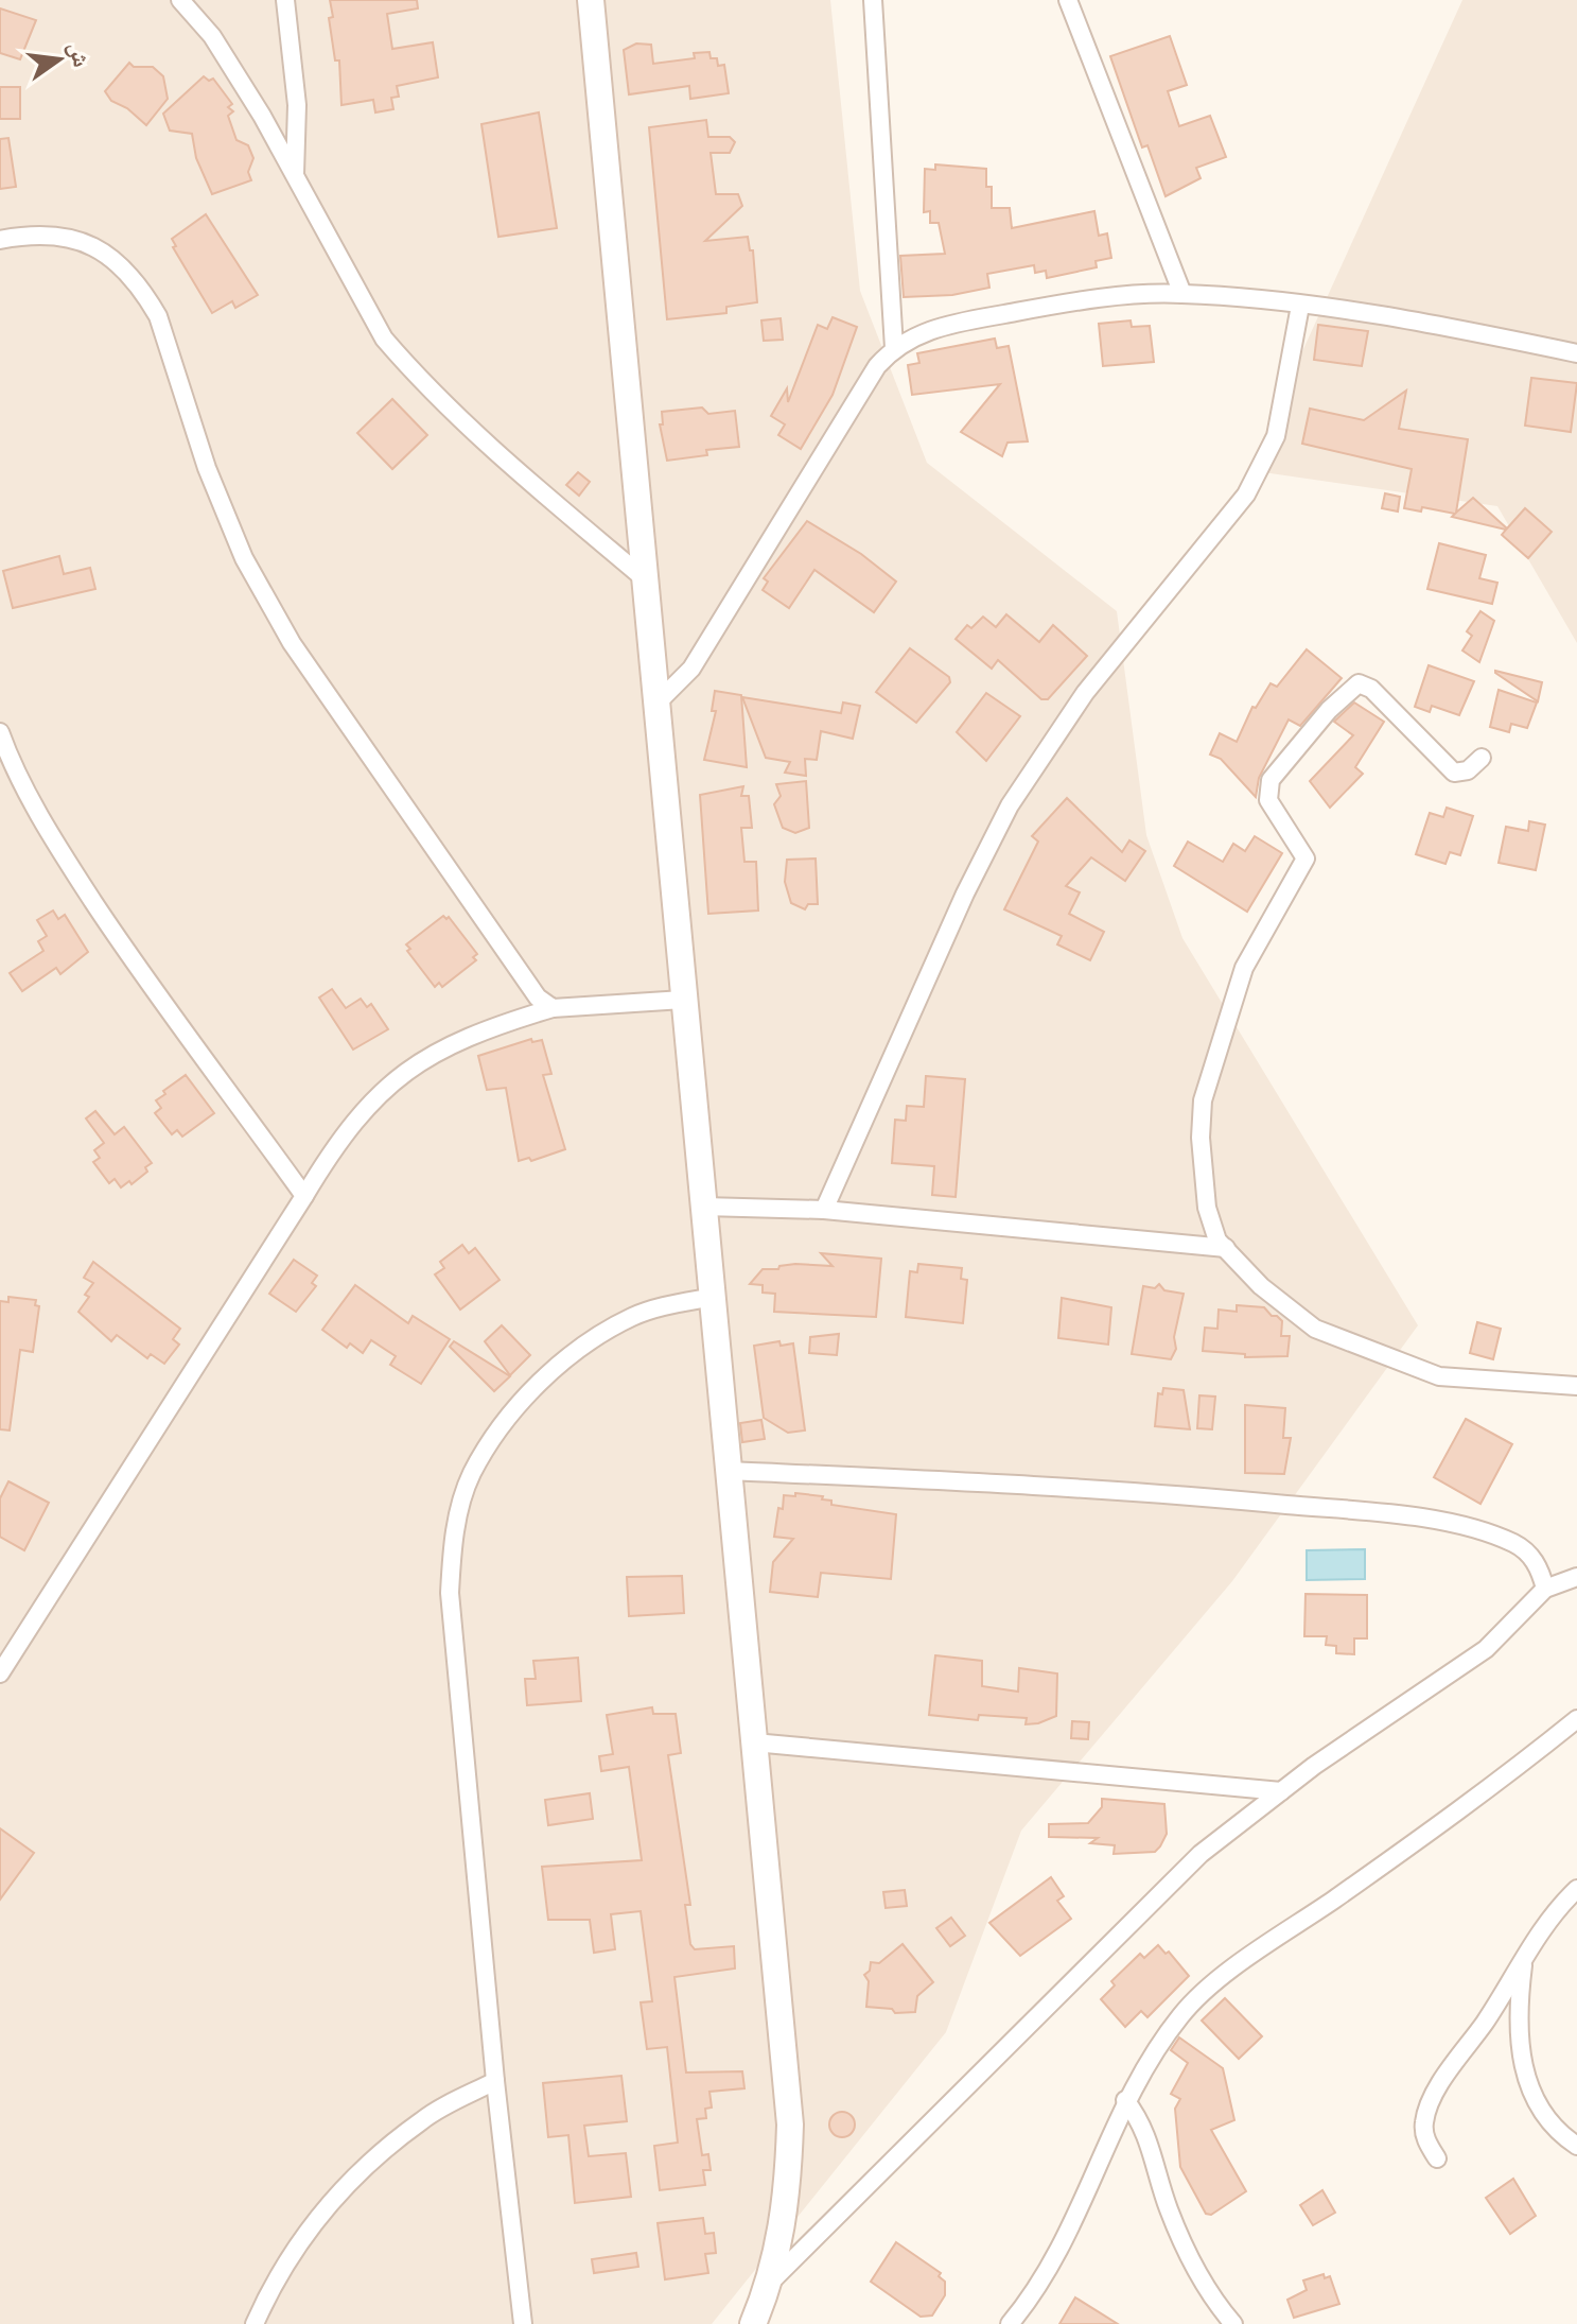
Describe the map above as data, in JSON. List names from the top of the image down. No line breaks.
{"north":"right"}
